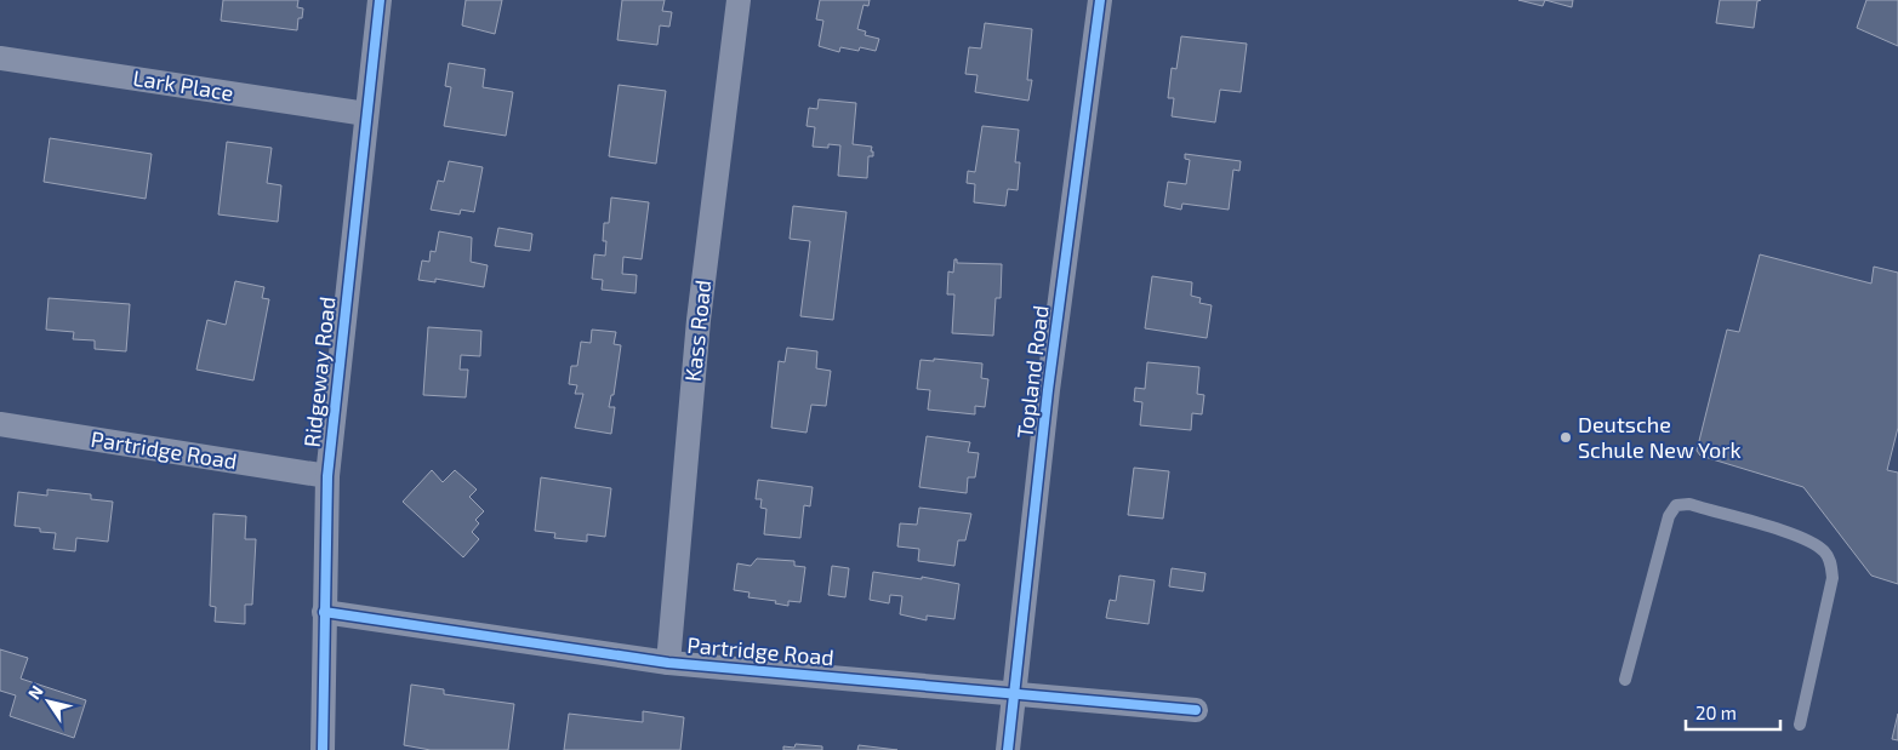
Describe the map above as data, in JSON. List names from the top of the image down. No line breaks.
{"streets":{"street":["Lark Place","Kass Road","Ridgeway Road","Topland Road","Partridge Road"]},"crossings":[["Lark Place","Ridgeway Road"],["Kass Road","Partridge Road"],["Ridgeway Road","Partridge Road"],["Topland Road","Partridge Road"]],"places":["Deutsche Schule New York"],"scale_bar":"20 m","north":"top left"}
